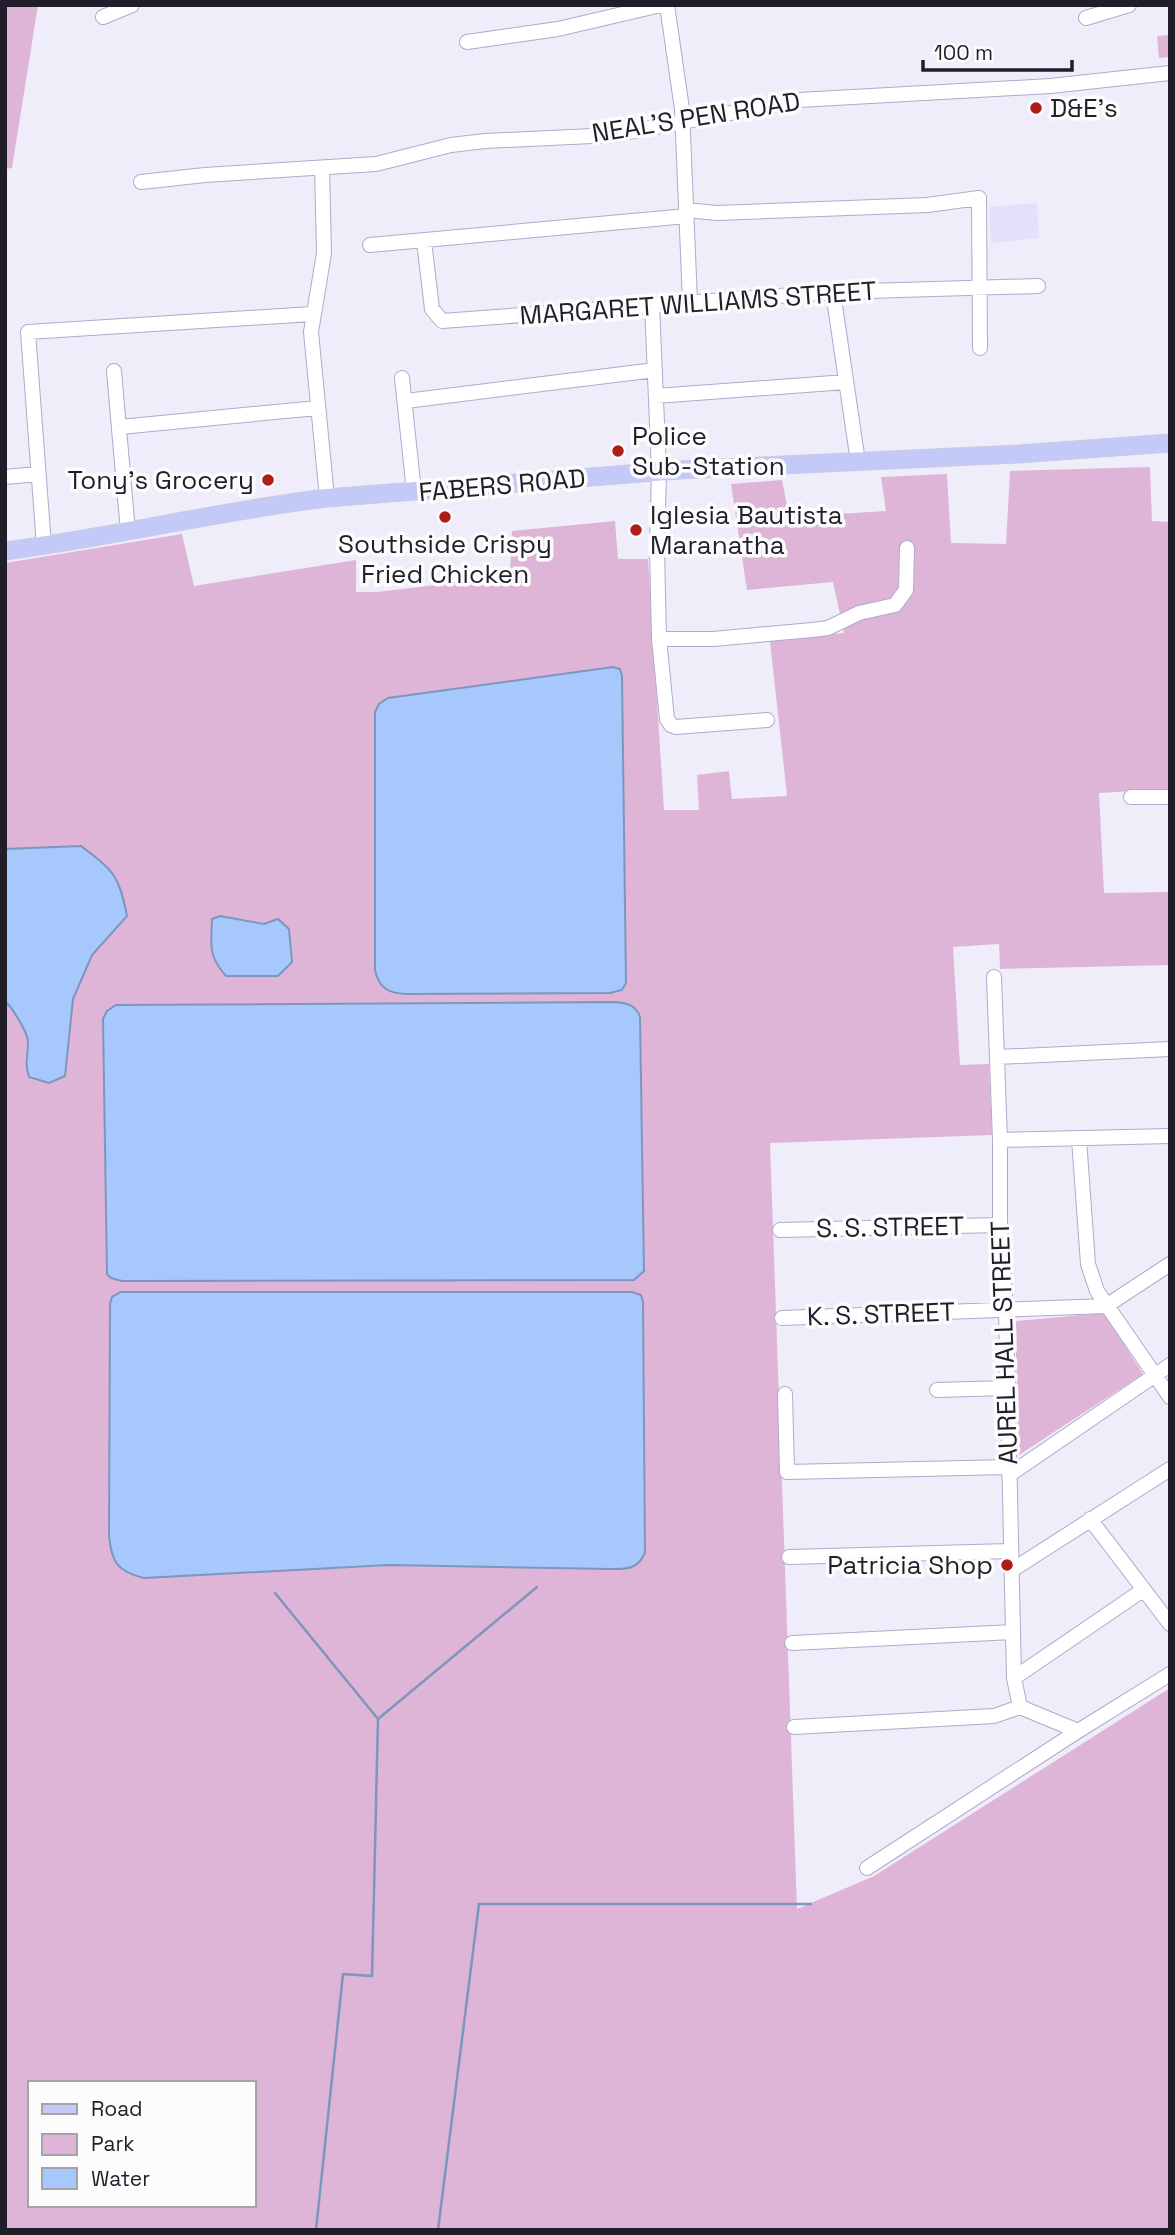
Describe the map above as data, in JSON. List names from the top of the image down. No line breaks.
{"streets":{"main road":["FABERS ROAD"],"street":["NEAL'S PEN ROAD","MARGARET WILLIAMS STREET","S. S. STREET","K. S. STREET","AUREL HALL STREET"]},"crossings":[["S. S. STREET","AUREL HALL STREET"],["K. S. STREET","AUREL HALL STREET"]],"places":["D&E's","Police Sub-Station","Tony's Grocery","Southside Crispy Fried Chicken","Iglesia Bautista Maranatha","Patricia Shop"],"legend":["Road","Park","Water"],"scale_bar":"100 m"}
